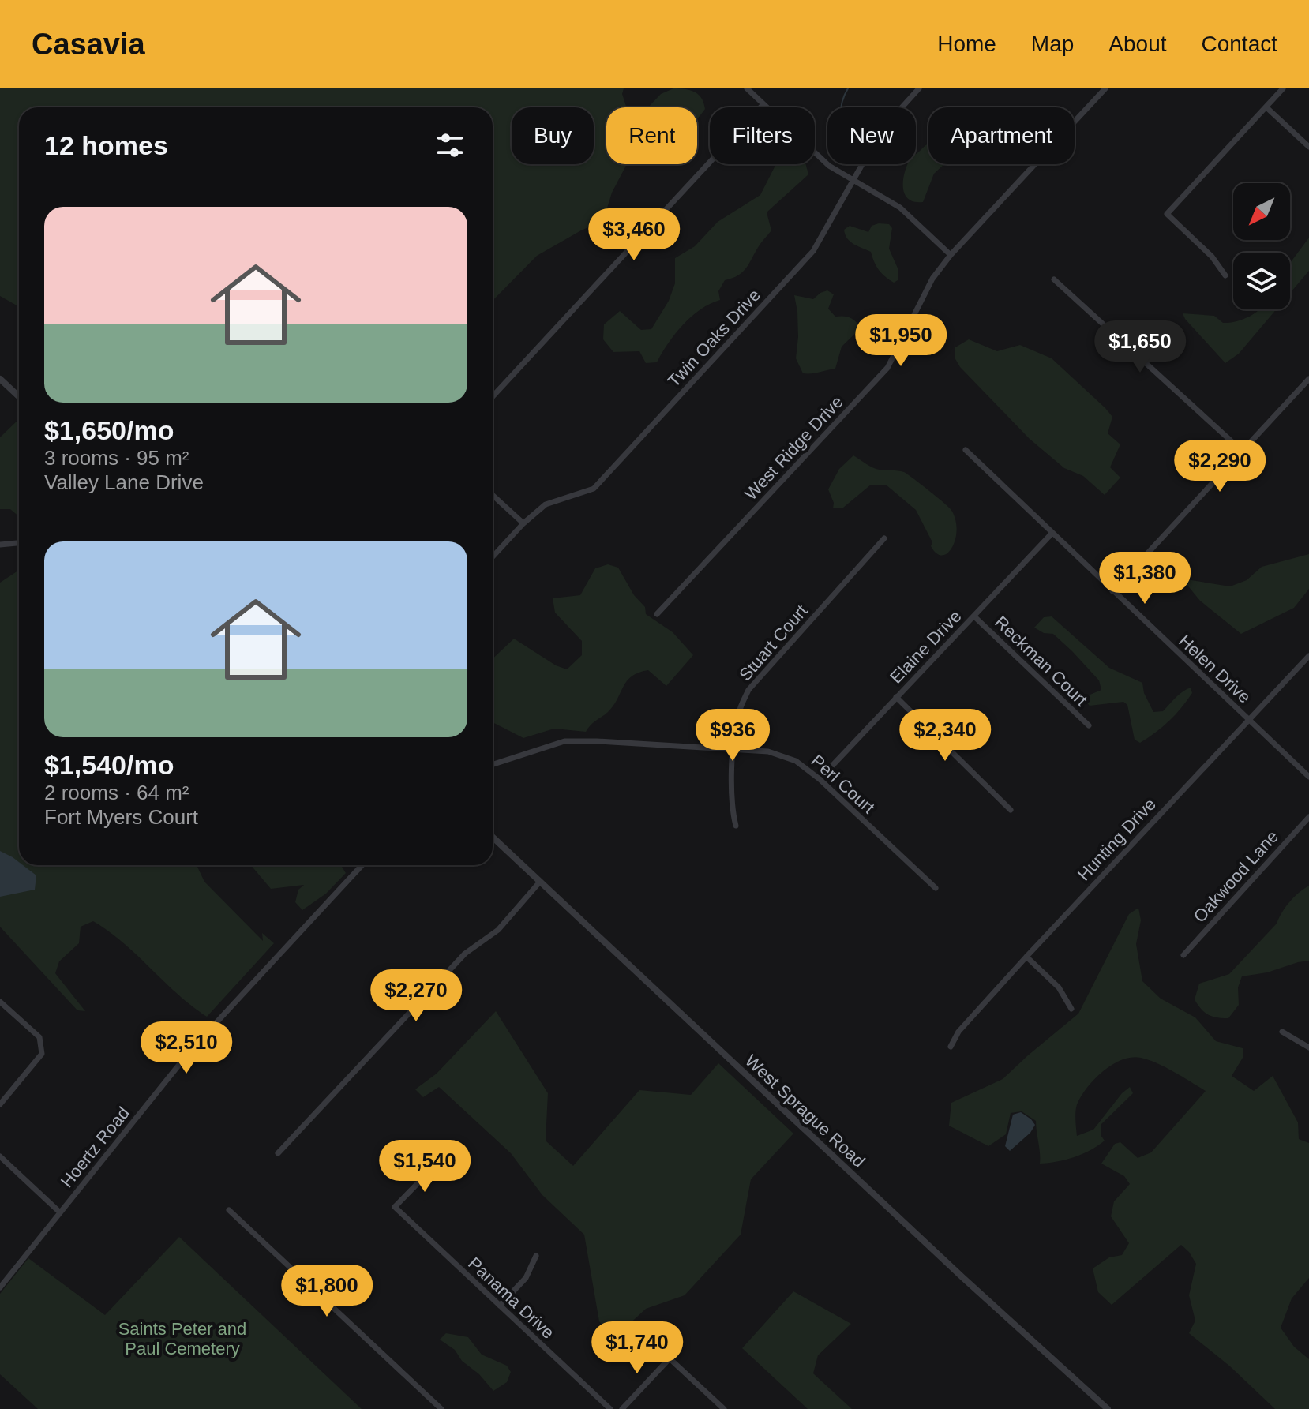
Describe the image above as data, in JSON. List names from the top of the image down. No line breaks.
{"streets":{"street":["Twin Oaks Drive","West Ridge Drive","Stuart Court","Elaine Drive","Reckman Court","Helen Drive","Perl Court","Hunting Drive","Oakwood Lane","West Sprague Road","Hoertz Road","Panama Drive"]},"crossings":[["Stuart Court","Perl Court"],["Elaine Drive","Reckman Court"],["Elaine Drive","Helen Drive"],["Elaine Drive","Perl Court"],["Helen Drive","Hunting Drive"]],"parks":["Saints Peter and Paul Cemetery"],"north":"bottom left","page":{"header":"Casavia","nav":["Home","Map","About","Contact"],"chip":["Buy","Rent","Filters","New","Apartment"],"heading":"12 homes","list":[{"name":"$1,650/mo","note":"3 rooms · 95 m² · Valley Lane Drive"},{"name":"$1,540/mo","note":"2 rooms · 64 m² · Fort Myers Court"}],"price":["$3,460","$1,950","$1,650","$2,290","$1,380","$936","$2,340","$2,270","$2,510","$1,540","$1,800","$1,740"]}}
